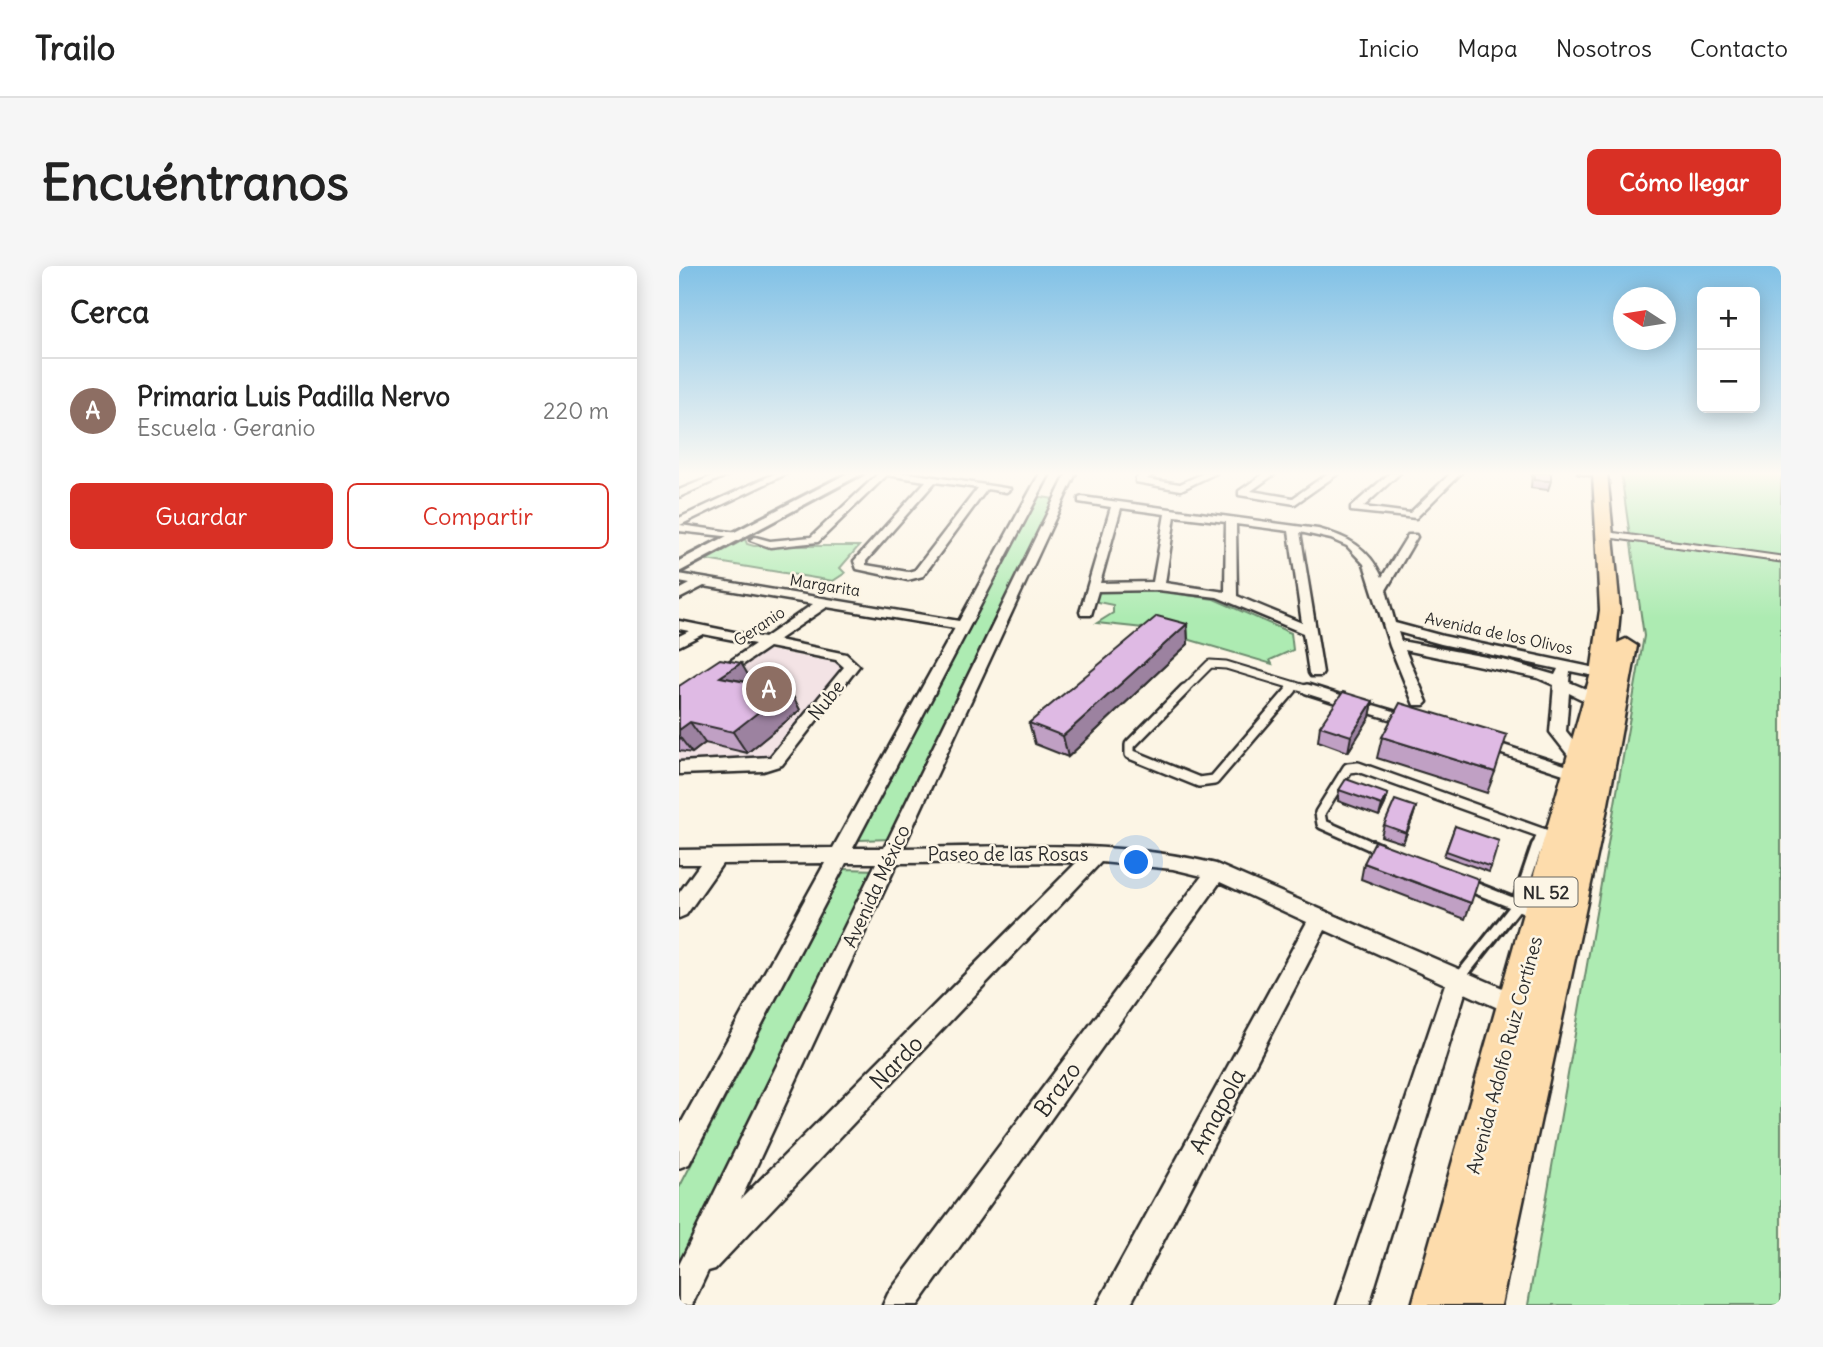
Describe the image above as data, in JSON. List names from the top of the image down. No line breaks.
{"streets":{"main road":["NL 52","Avenida Adolfo Ruiz Cortínes"],"street":["Margarita","Geranio","Avenida de los Olivos","Nube","Paseo de las Rosas","Avenida México","Nardo","Brazo","Amapola"]},"crossings":[["Margarita","Geranio"],["Geranio","Nube"],["Avenida de los Olivos","Avenida Adolfo Ruiz Cortínes"],["Paseo de las Rosas","Avenida México"],["Paseo de las Rosas","Avenida Adolfo Ruiz Cortínes"],["Paseo de las Rosas","Nardo"],["Paseo de las Rosas","Brazo"],["Paseo de las Rosas","Amapola"],["Avenida México","Nardo"]],"north":"left","page":{"header":"Trailo","nav":["Inicio","Mapa","Nosotros","Contacto"],"buttons":["Cómo llegar",["Guardar","Compartir"]],"title":"Encuéntranos","heading":"Cerca","map_buttons":["+","−"],"list":[{"mark":"A","name":"Primaria Luis Padilla Nervo","note":"Escuela · Geranio","value":"220 m"}],"pins":"A"}}
